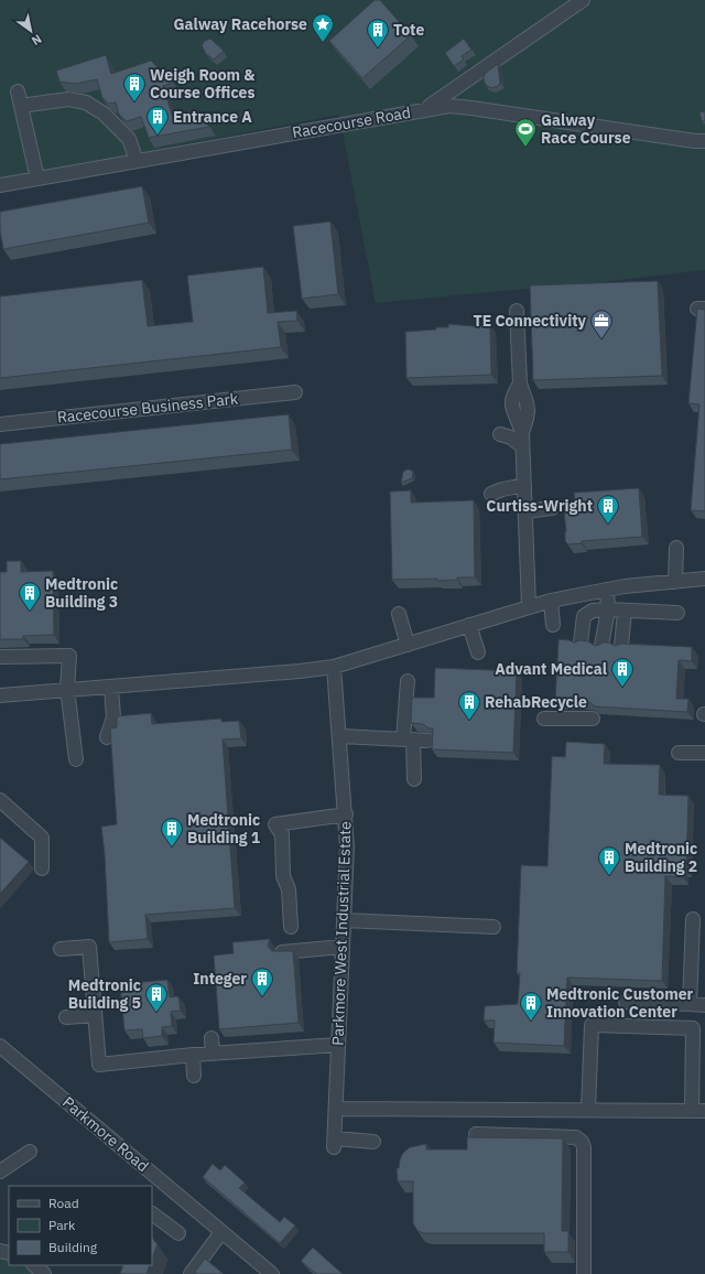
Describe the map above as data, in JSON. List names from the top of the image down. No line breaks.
{"streets":{"street":["Racecourse Road","Racecourse Business Park","Parkmore West Industrial Estate","Parkmore Road"]},"places":{"place":["Galway Racehorse"],"building":["Tote","Weigh Room & Course Offices","Entrance A","Curtiss-Wright","Medtronic Building 3","Advant Medical","RehabRecycle","Medtronic Building 1","Medtronic Building 2","Integer","Medtronic Building 5","Medtronic Customer Innovation Center"],"sports":["Galway Race Course"],"office":["TE Connectivity"]},"legend":["Road","Park","Building"],"north":"bottom right"}
